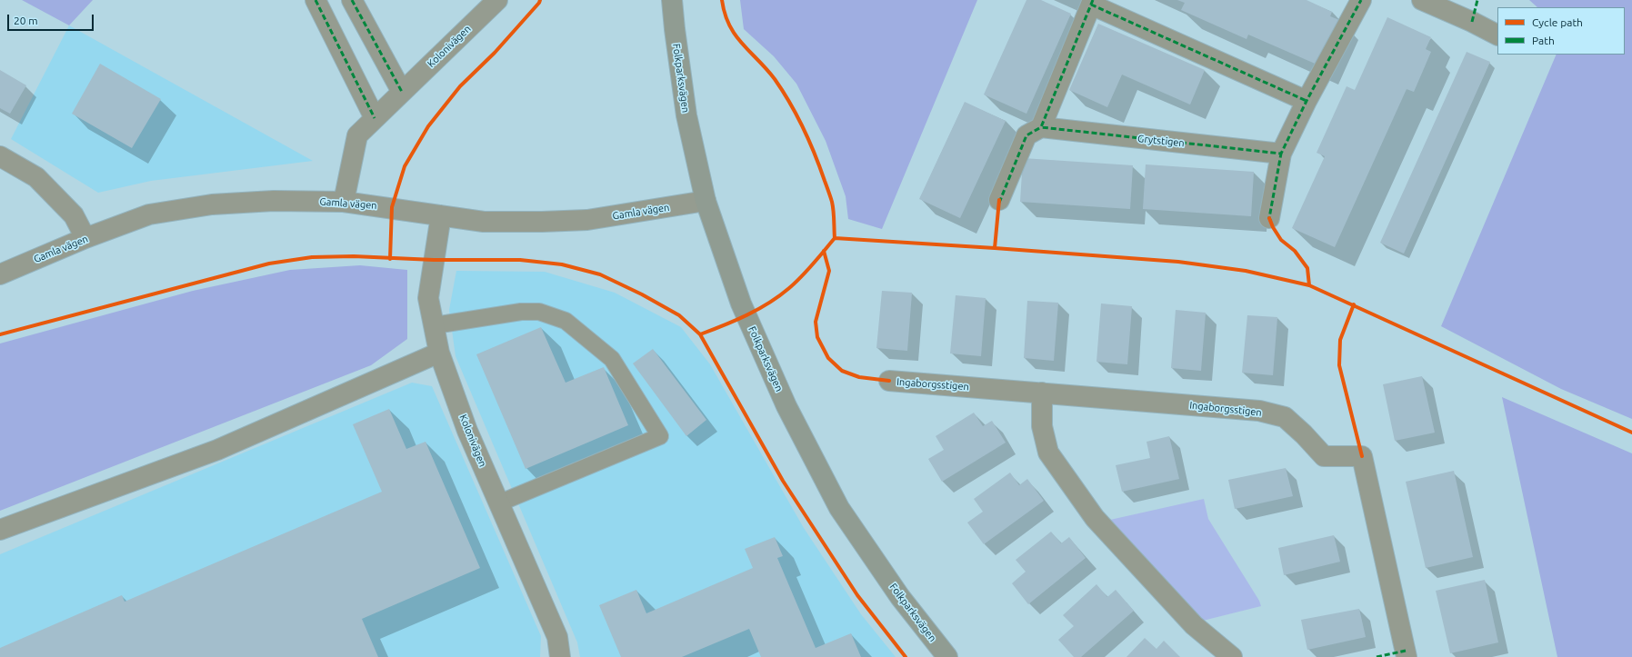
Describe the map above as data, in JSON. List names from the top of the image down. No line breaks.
{"streets":{"main road":["Folkparksvägen"],"street":["Kolonivägen","Grytstigen","Gamla vägen","Ingaborgsstigen"]},"crossings":[["Kolonivägen","Gamla vägen"],["Folkparksvägen","Gamla vägen"]],"legend":["Cycle path","Path"],"scale_bar":"20 m"}
